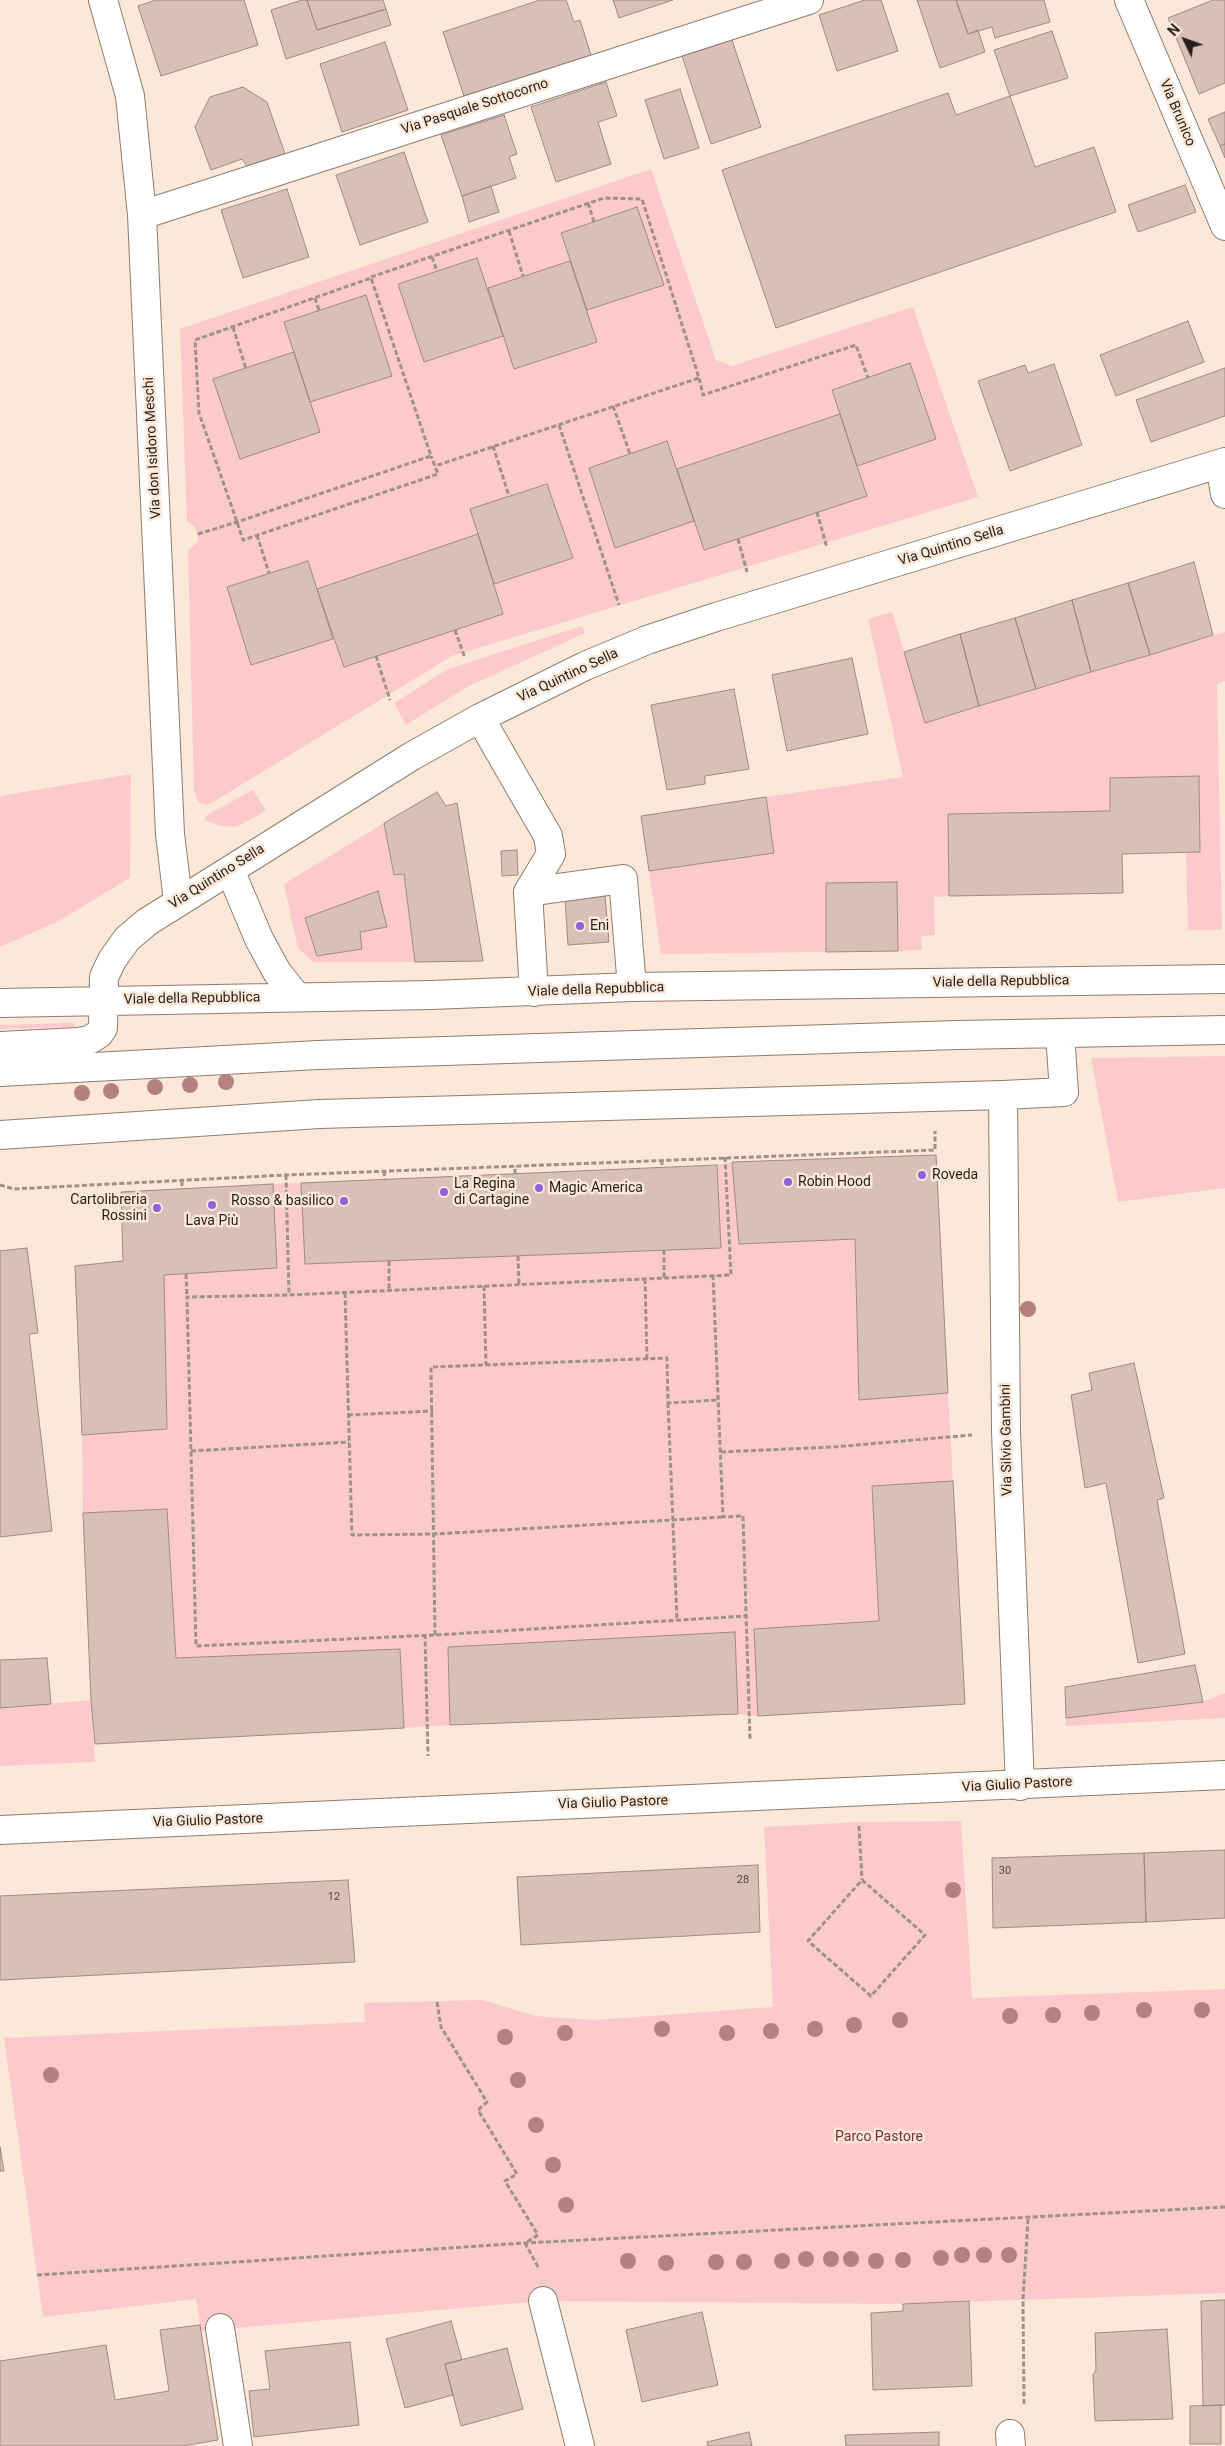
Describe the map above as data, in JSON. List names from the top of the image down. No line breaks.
{"streets":{"street":["Via Pasquale Sottocorno","Via Brunico","Via don Isidoro Meschi","Via Quintino Sella","Viale della Repubblica","Via Silvio Gambini","Via Giulio Pastore"]},"crossings":[["Via Pasquale Sottocorno","Via don Isidoro Meschi"],["Via don Isidoro Meschi","Via Quintino Sella"],["Via Quintino Sella","Viale della Repubblica"],["Via Silvio Gambini","Via Giulio Pastore"]],"parks":["Parco Pastore"],"places":["Eni","Roveda","Robin Hood","Magic America","La Regina di Cartagine","Rosso & basilico","Lava Più","Cartolibreria Rossini"],"house_numbers":["30","28","12"],"north":"top left"}
